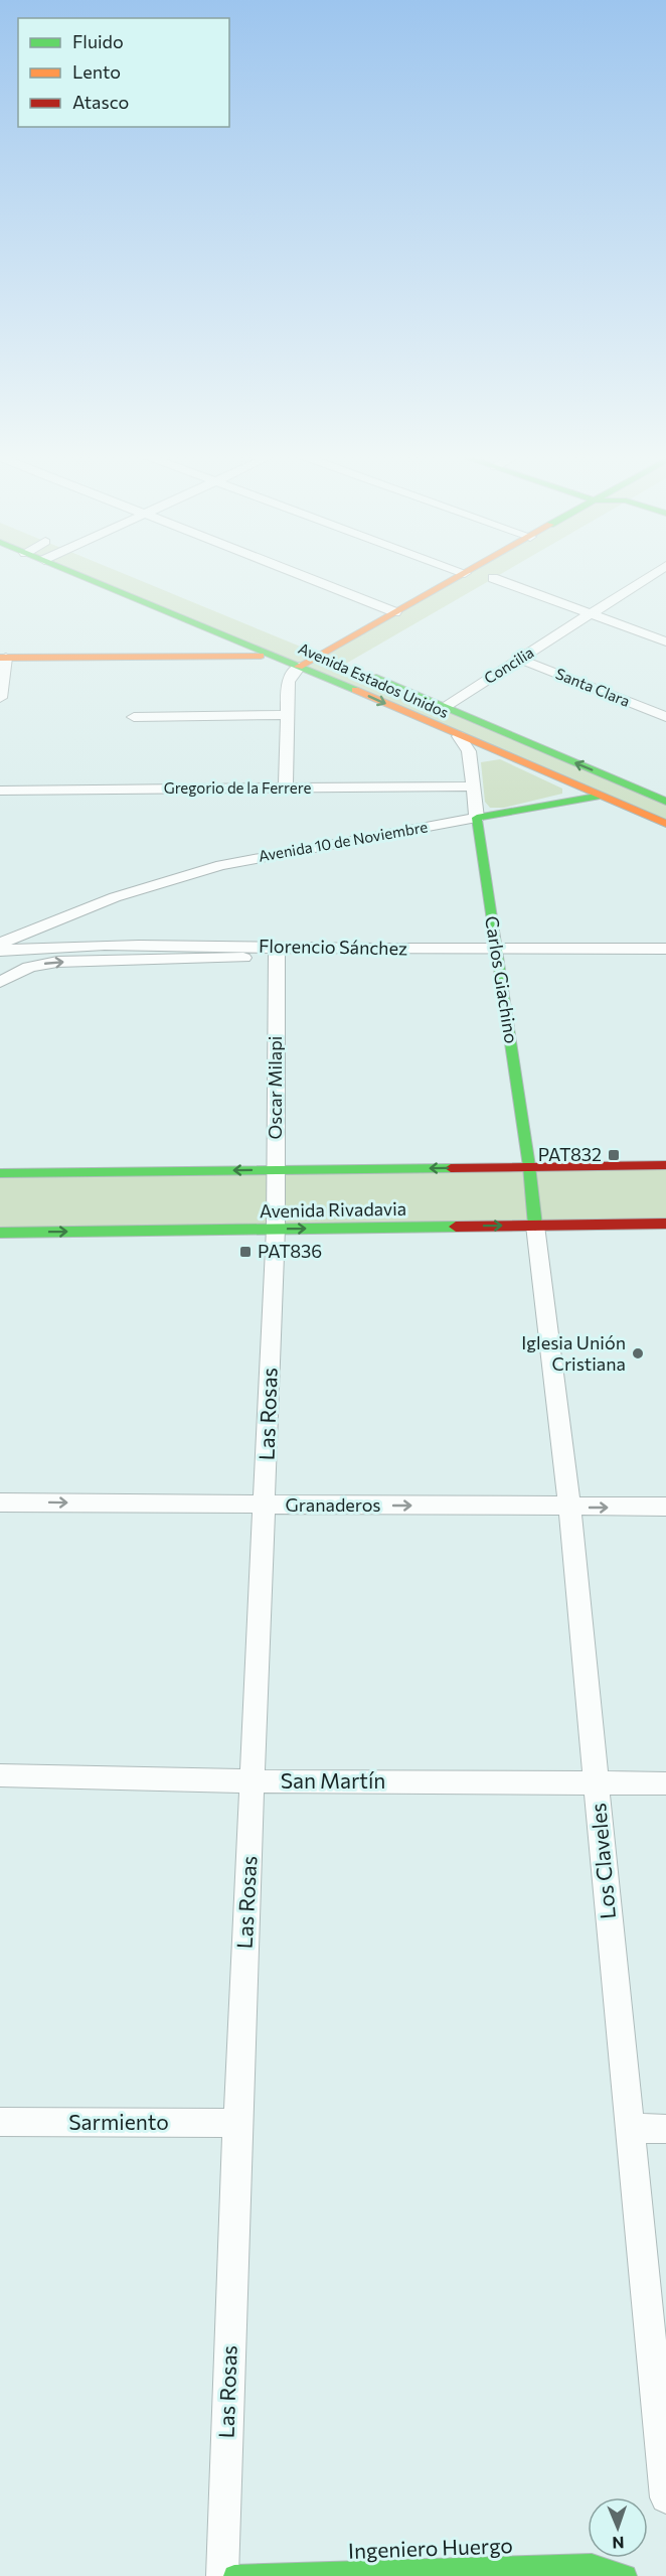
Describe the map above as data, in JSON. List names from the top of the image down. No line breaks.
{"streets":{"main road":["Avenida Estados Unidos","Avenida 10 de Noviembre","Carlos Giachino","Avenida Rivadavia","Ingeniero Huergo"],"street":["Concilia","Santa Clara","Gregorio de la Ferrere","Florencio Sánchez","Oscar Milapi","Las Rosas","Granaderos","San Martín","Los Claveles","Sarmiento"]},"crossings":[["Concilia","Avenida Estados Unidos"],["Concilia","Santa Clara"],["Avenida Estados Unidos","Avenida 10 de Noviembre"],["Avenida Estados Unidos","Carlos Giachino"],["Gregorio de la Ferrere","Carlos Giachino"],["Avenida 10 de Noviembre","Carlos Giachino"],["Florencio Sánchez","Carlos Giachino"],["Florencio Sánchez","Oscar Milapi"],["Carlos Giachino","Avenida Rivadavia"],["Carlos Giachino","Los Claveles"],["Oscar Milapi","Avenida Rivadavia"],["Oscar Milapi","Las Rosas"],["Avenida Rivadavia","Las Rosas"],["Avenida Rivadavia","Los Claveles"],["Las Rosas","Granaderos"],["Las Rosas","San Martín"],["Las Rosas","Sarmiento"],["Granaderos","Los Claveles"],["San Martín","Los Claveles"]],"one_way":["Granaderos"],"places":{"transit":["PAT832","PAT836"],"other":["Iglesia Unión Cristiana"]},"legend":["Fluido","Lento","Atasco"],"north":"bottom"}
